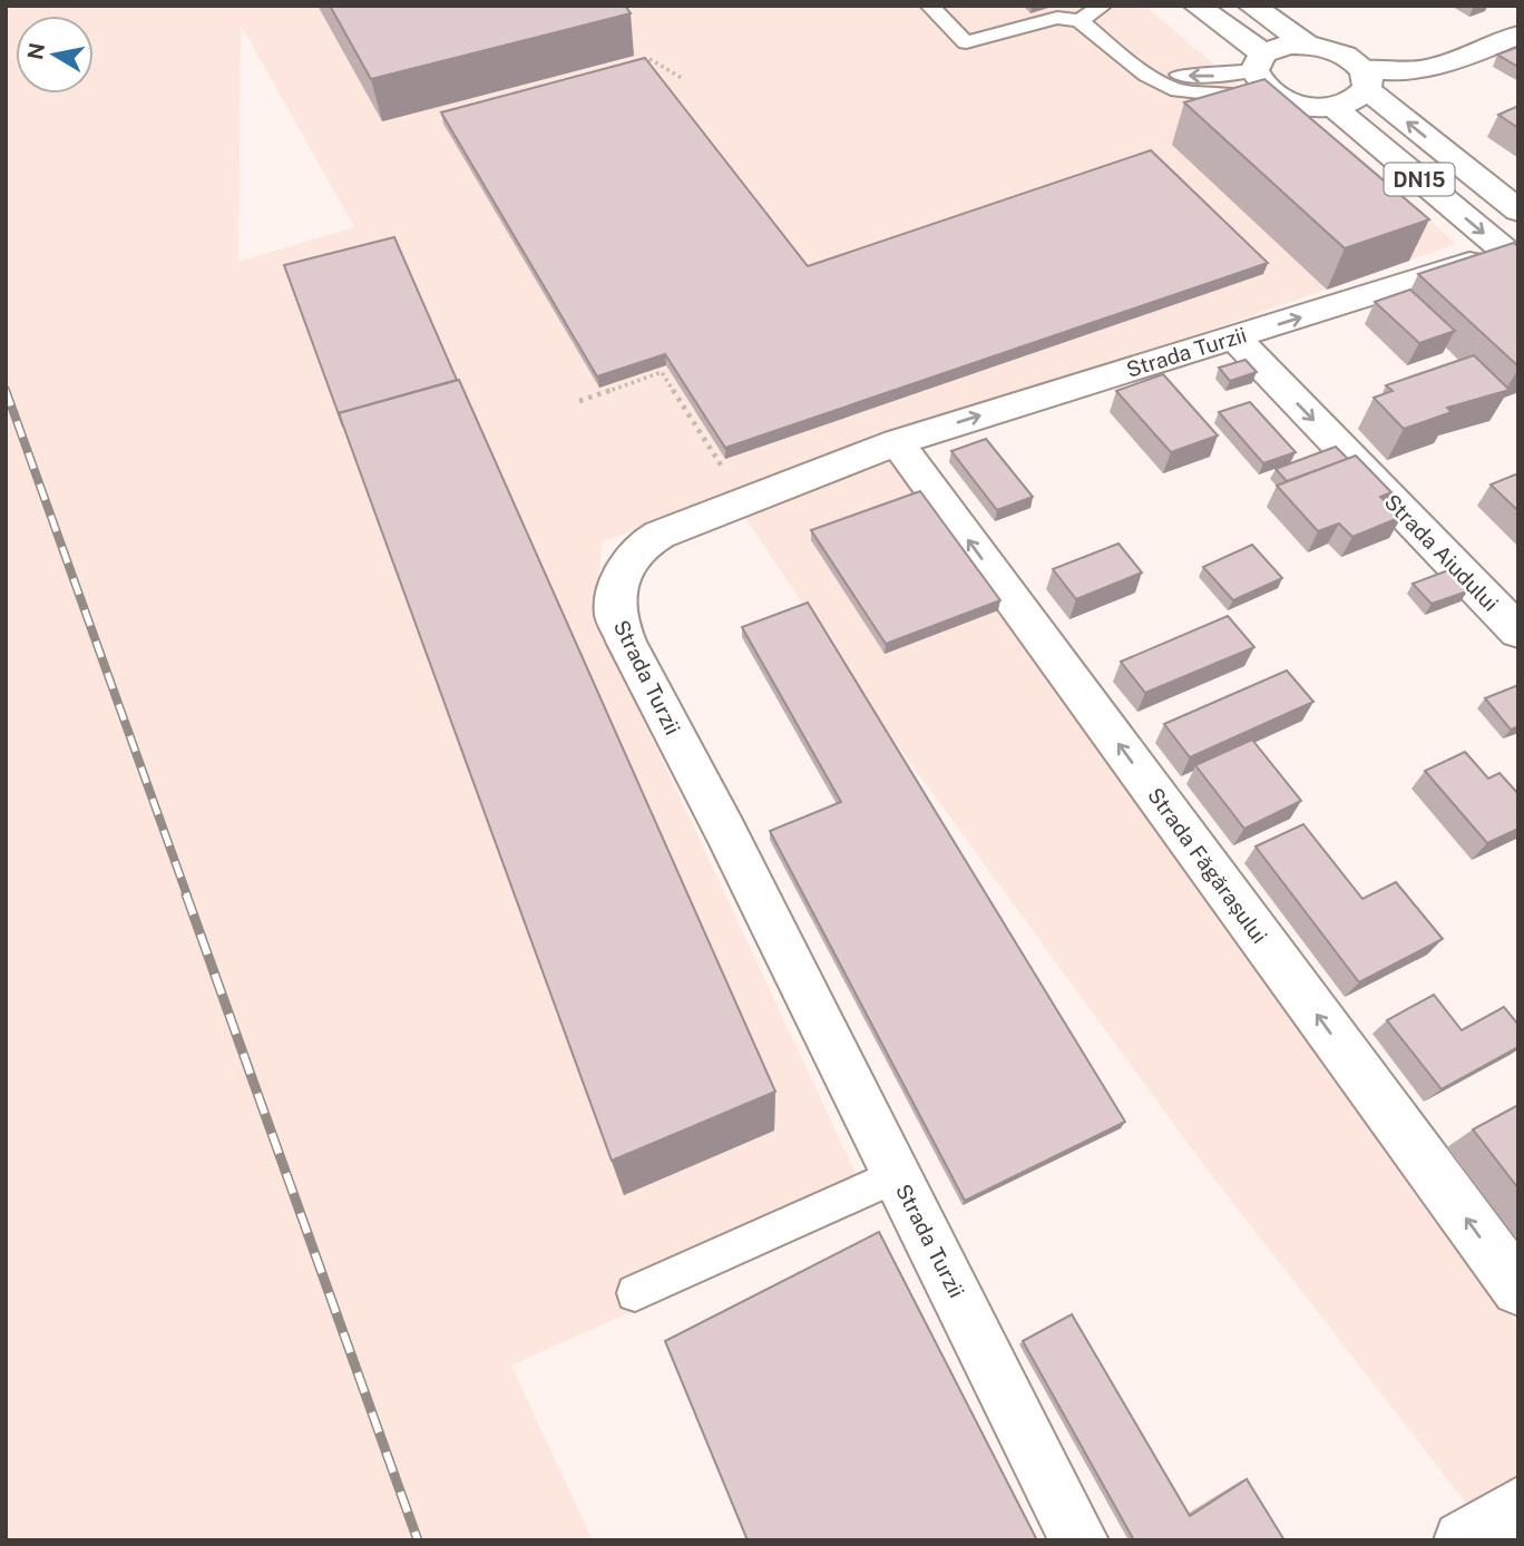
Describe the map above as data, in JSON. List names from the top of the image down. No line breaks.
{"streets":{"street":["DN15","Strada Turzii","Strada Aiudului","Strada Făgărașului"]},"crossings":[["DN15","Strada Turzii"],["Strada Turzii","Strada Aiudului"],["Strada Turzii","Strada Făgărașului"]],"one_way":["Strada Făgărașului"],"north":"left"}
